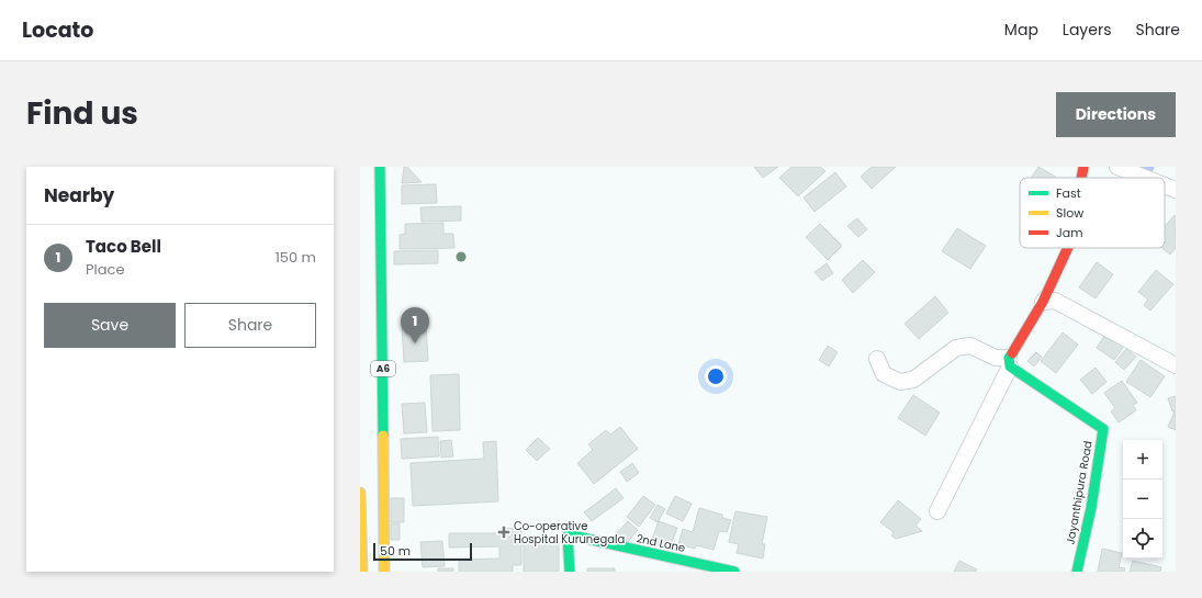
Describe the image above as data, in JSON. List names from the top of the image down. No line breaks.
{"streets":{"main road":["A6","Jayanthipura Road","2nd Lane"]},"places":{"health":["Co-operative Hospital Kurunegala"]},"legend":["Fast","Slow","Jam"],"scale_bar":"50 m","page":{"header":"Locato","nav":["Map","Layers","Share"],"title":"Find us","buttons":["Directions",["Save","Share"]],"heading":"Nearby","list":[{"mark":"1","name":"Taco Bell","note":"Place","value":"150 m"}],"pins":"1","map_buttons":["+","−"],"scale":"50 m"}}
